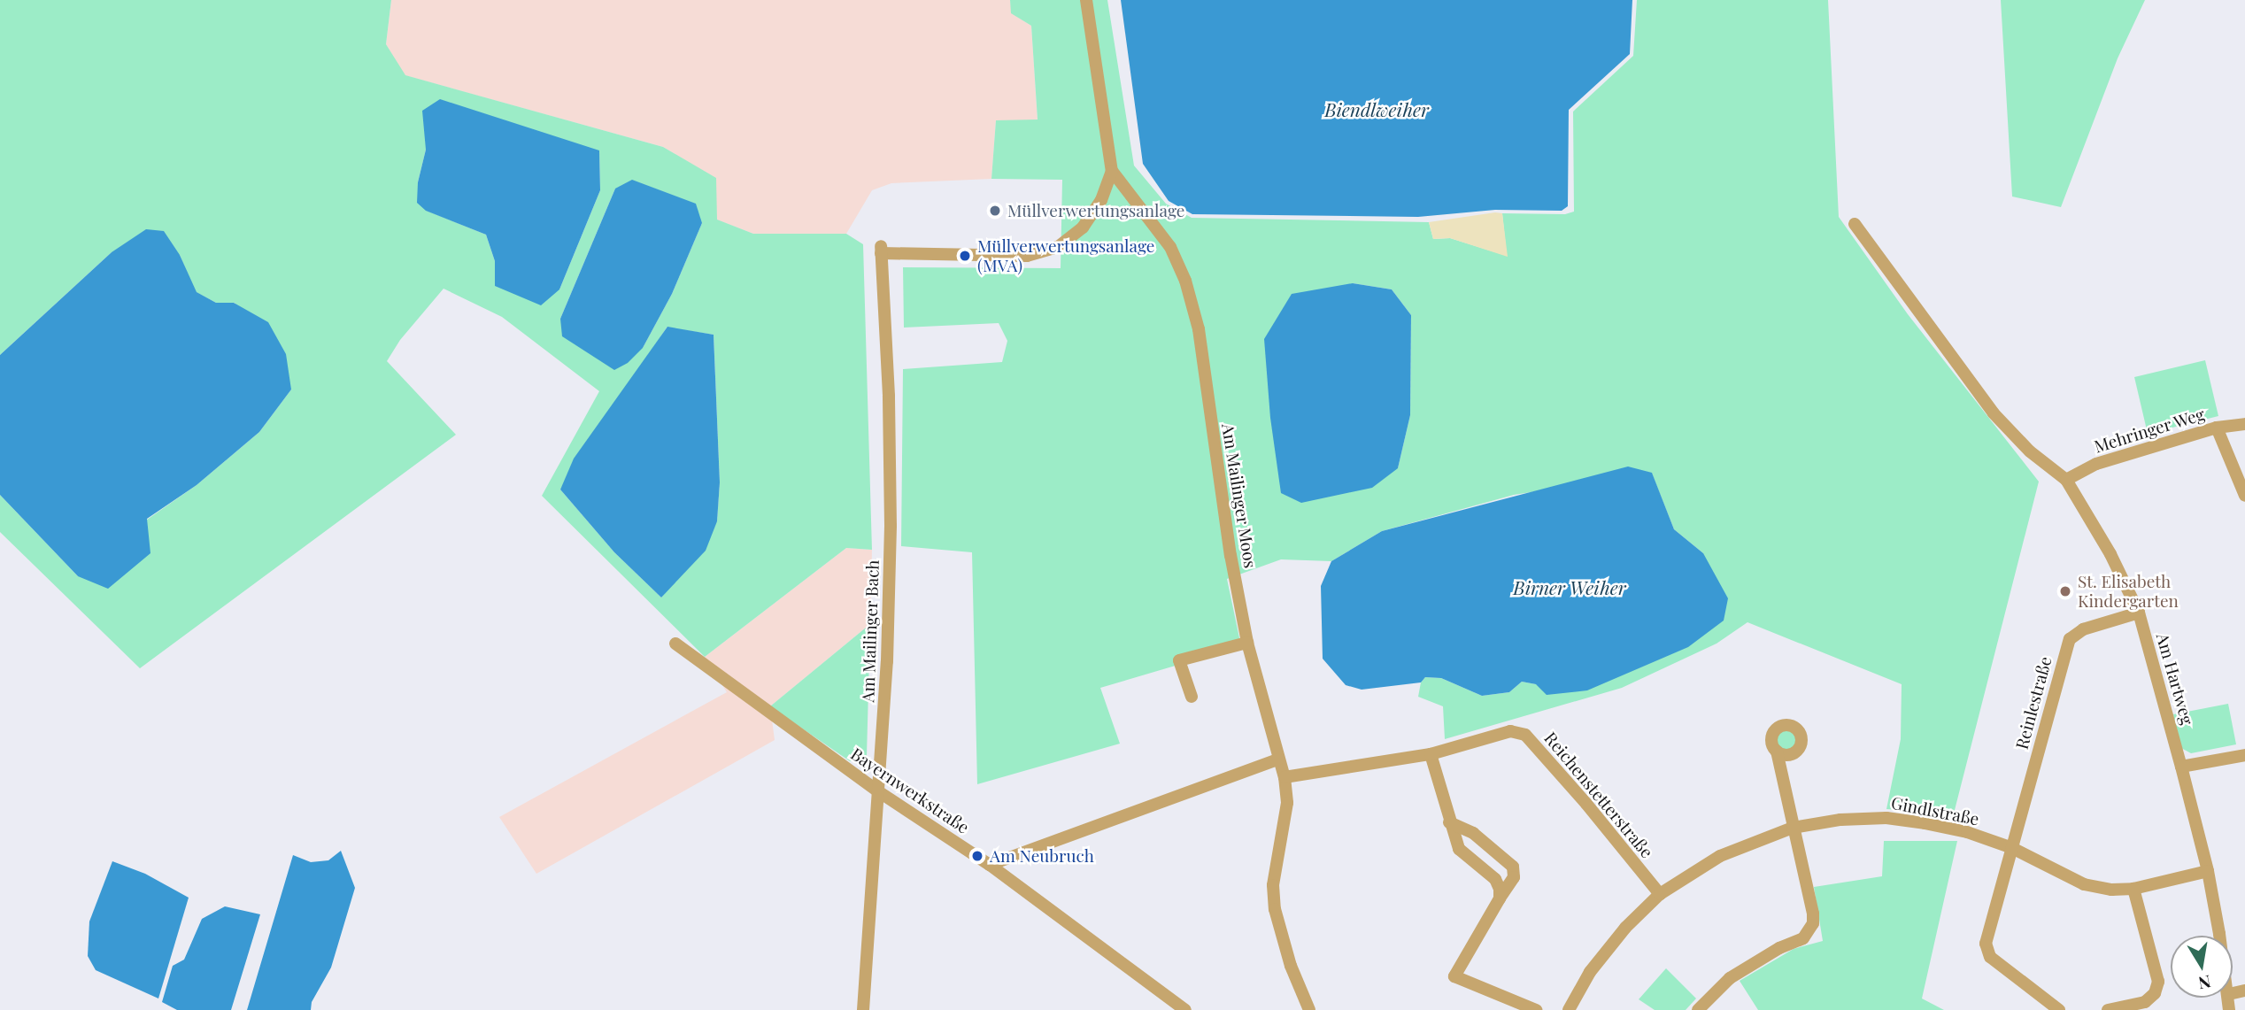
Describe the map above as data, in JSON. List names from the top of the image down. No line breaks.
{"streets":{"street":["Mehringer Weg","Am Mailinger Moos","Am Mailinger Bach","Am Hartweg","Reinlestraße","Bayernwerkstraße","Reichenstetterstraße","Gindlstraße"]},"crossings":[["Mehringer Weg","Am Hartweg"],["Am Mailinger Moos","Am Mailinger Bach"],["Am Mailinger Moos","Reichenstetterstraße"],["Am Mailinger Bach","Bayernwerkstraße"],["Am Hartweg","Reinlestraße"],["Am Hartweg","Gindlstraße"],["Reinlestraße","Gindlstraße"],["Reichenstetterstraße","Gindlstraße"]],"water":["Biendlweiher","Birner Weiher"],"places":["Müllverwertungsanlage","Müllverwertungsanlage (MVA)","St. Elisabeth Kindergarten","Am Neubruch"],"north":"bottom"}
